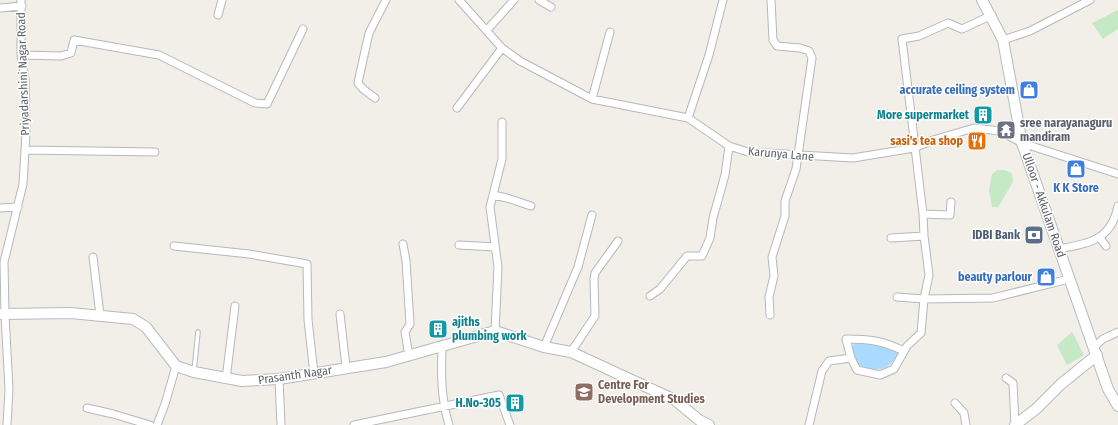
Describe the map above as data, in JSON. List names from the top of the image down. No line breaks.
{"streets":{"street":["Priyadarshini Nagar Road","Karunya Lane","Ulloor - Akkulam Road","Prasanth Nagar"]},"crossings":[["Karunya Lane","Ulloor - Akkulam Road"]],"places":{"shop":["accurate ceiling system","K K Store","beauty parlour"],"building":["More supermarket","ajiths plumbing work","H.No-305"],"temple":["sree narayanaguru mandiram"],"restaurant":["sasi's tea shop"],"bank":["IDBI Bank"],"school or university":["Centre For Development Studies"]}}
